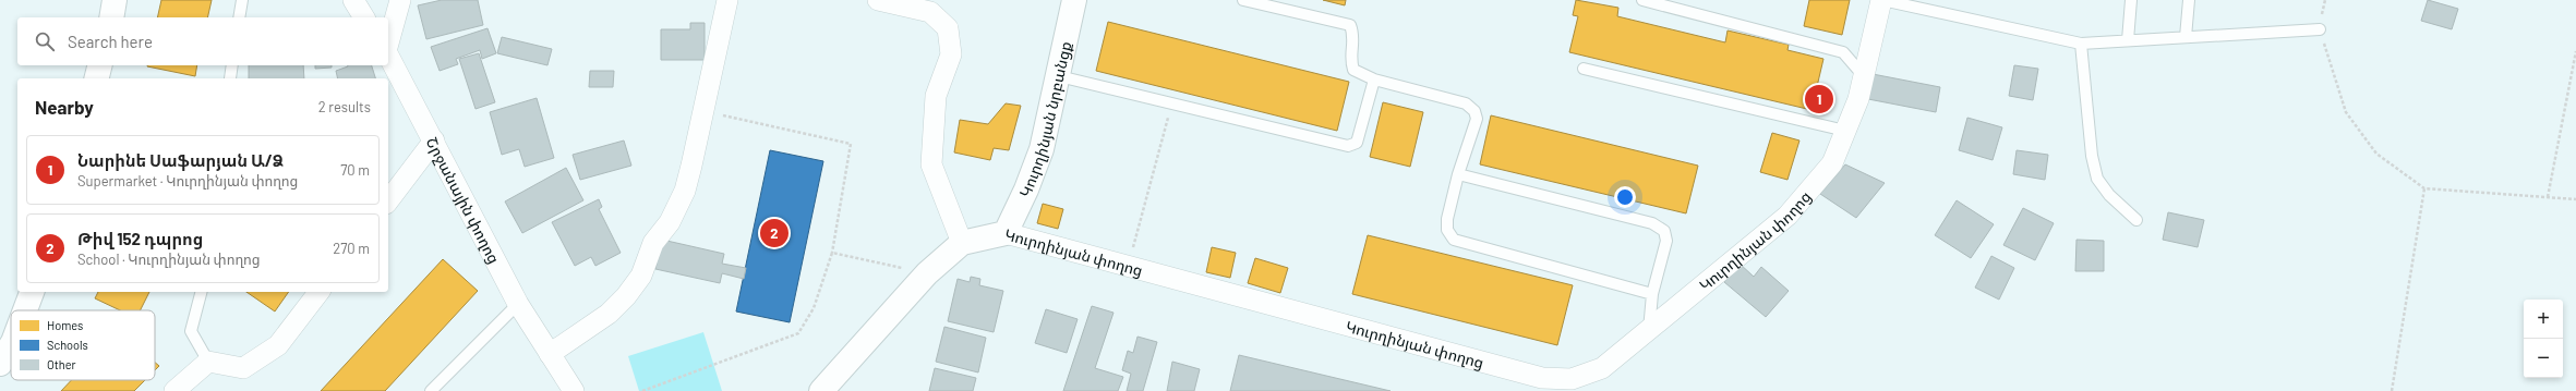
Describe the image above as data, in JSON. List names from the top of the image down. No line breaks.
{"streets":{"street":["Կուրղինյան նրբանցք","Շրջանային փողոց","Կուրղինյան փողոց"]},"crossings":[["Կուրղինյան նրբանցք","Կուրղինյան փողոց"]],"legend":["Homes","Schools","Other"],"page":{"search":"Search here","heading":["Nearby","2 results"],"pins":["1","2"],"list":[{"mark":"1","name":"Նարինե Սաֆարյան Ա/Ձ","note":"Supermarket · Կուրղինյան փողոց","value":"70 m"},{"mark":"2","name":"Թիվ 152 դպրոց","note":"School · Կուրղինյան փողոց","value":"270 m"}],"map_buttons":["+","−"]}}
